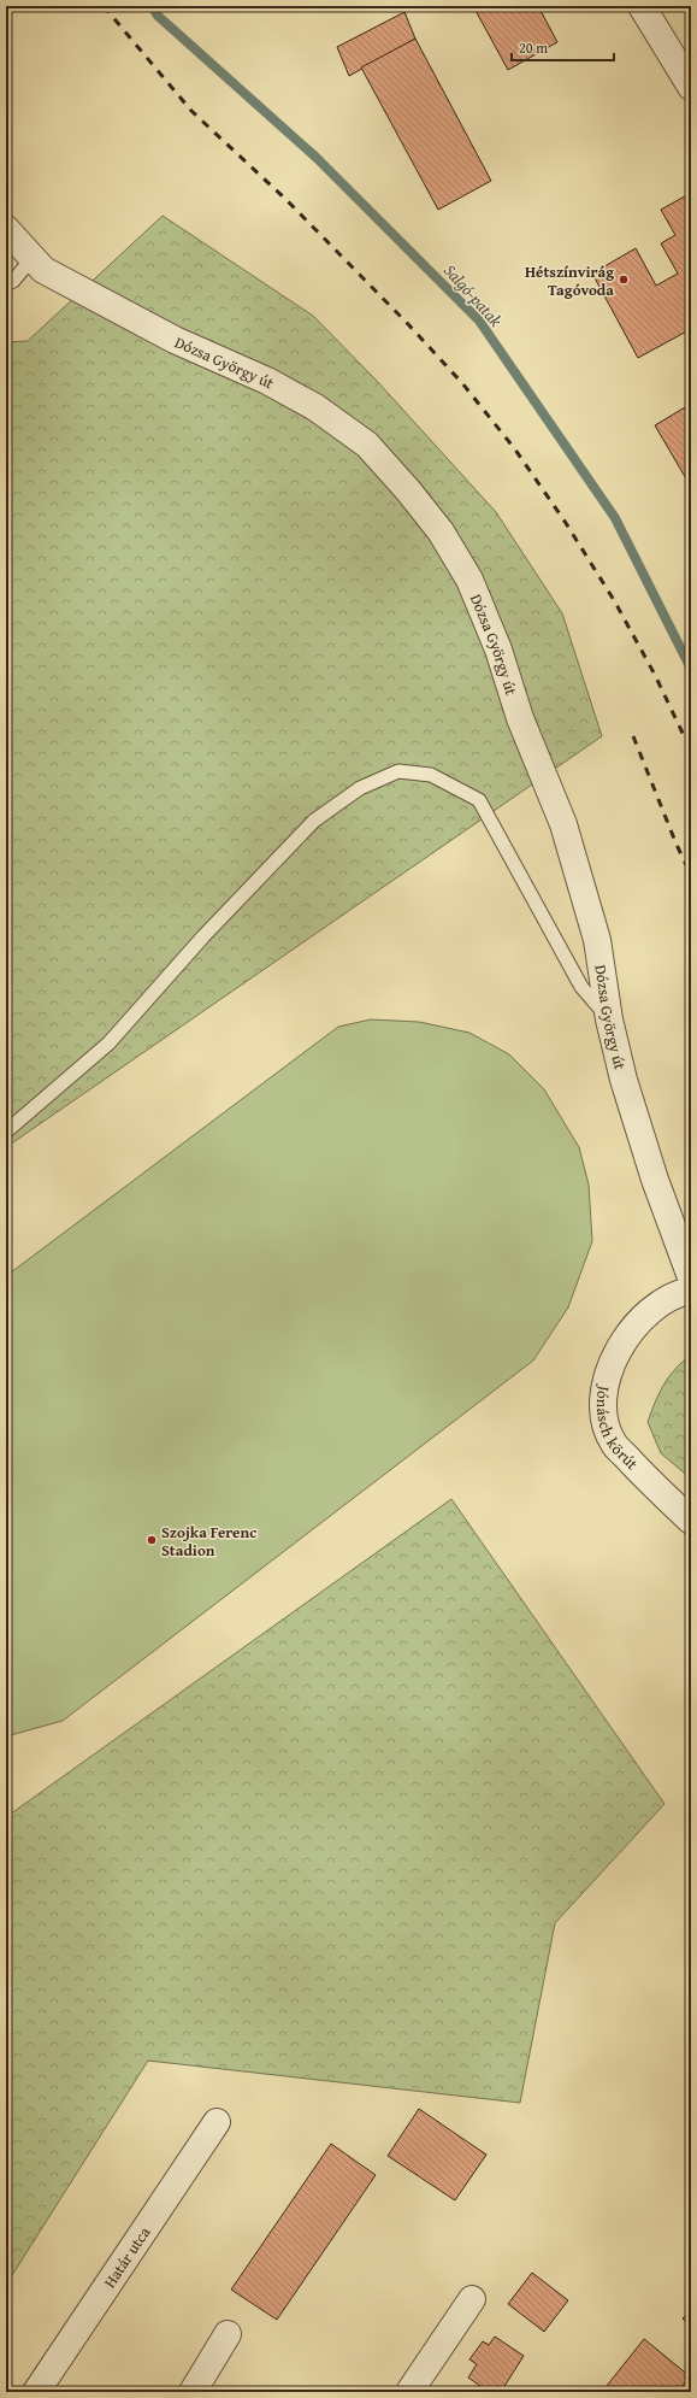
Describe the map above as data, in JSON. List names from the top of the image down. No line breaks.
{"streets":{"street":["Dózsa György út","Jónásch körút","Határ utca"]},"water":["Salgó-patak"],"places":["Hétszínvirág Tagóvoda","Szojka Ferenc Stadion"],"scale_bar":"20 m"}
